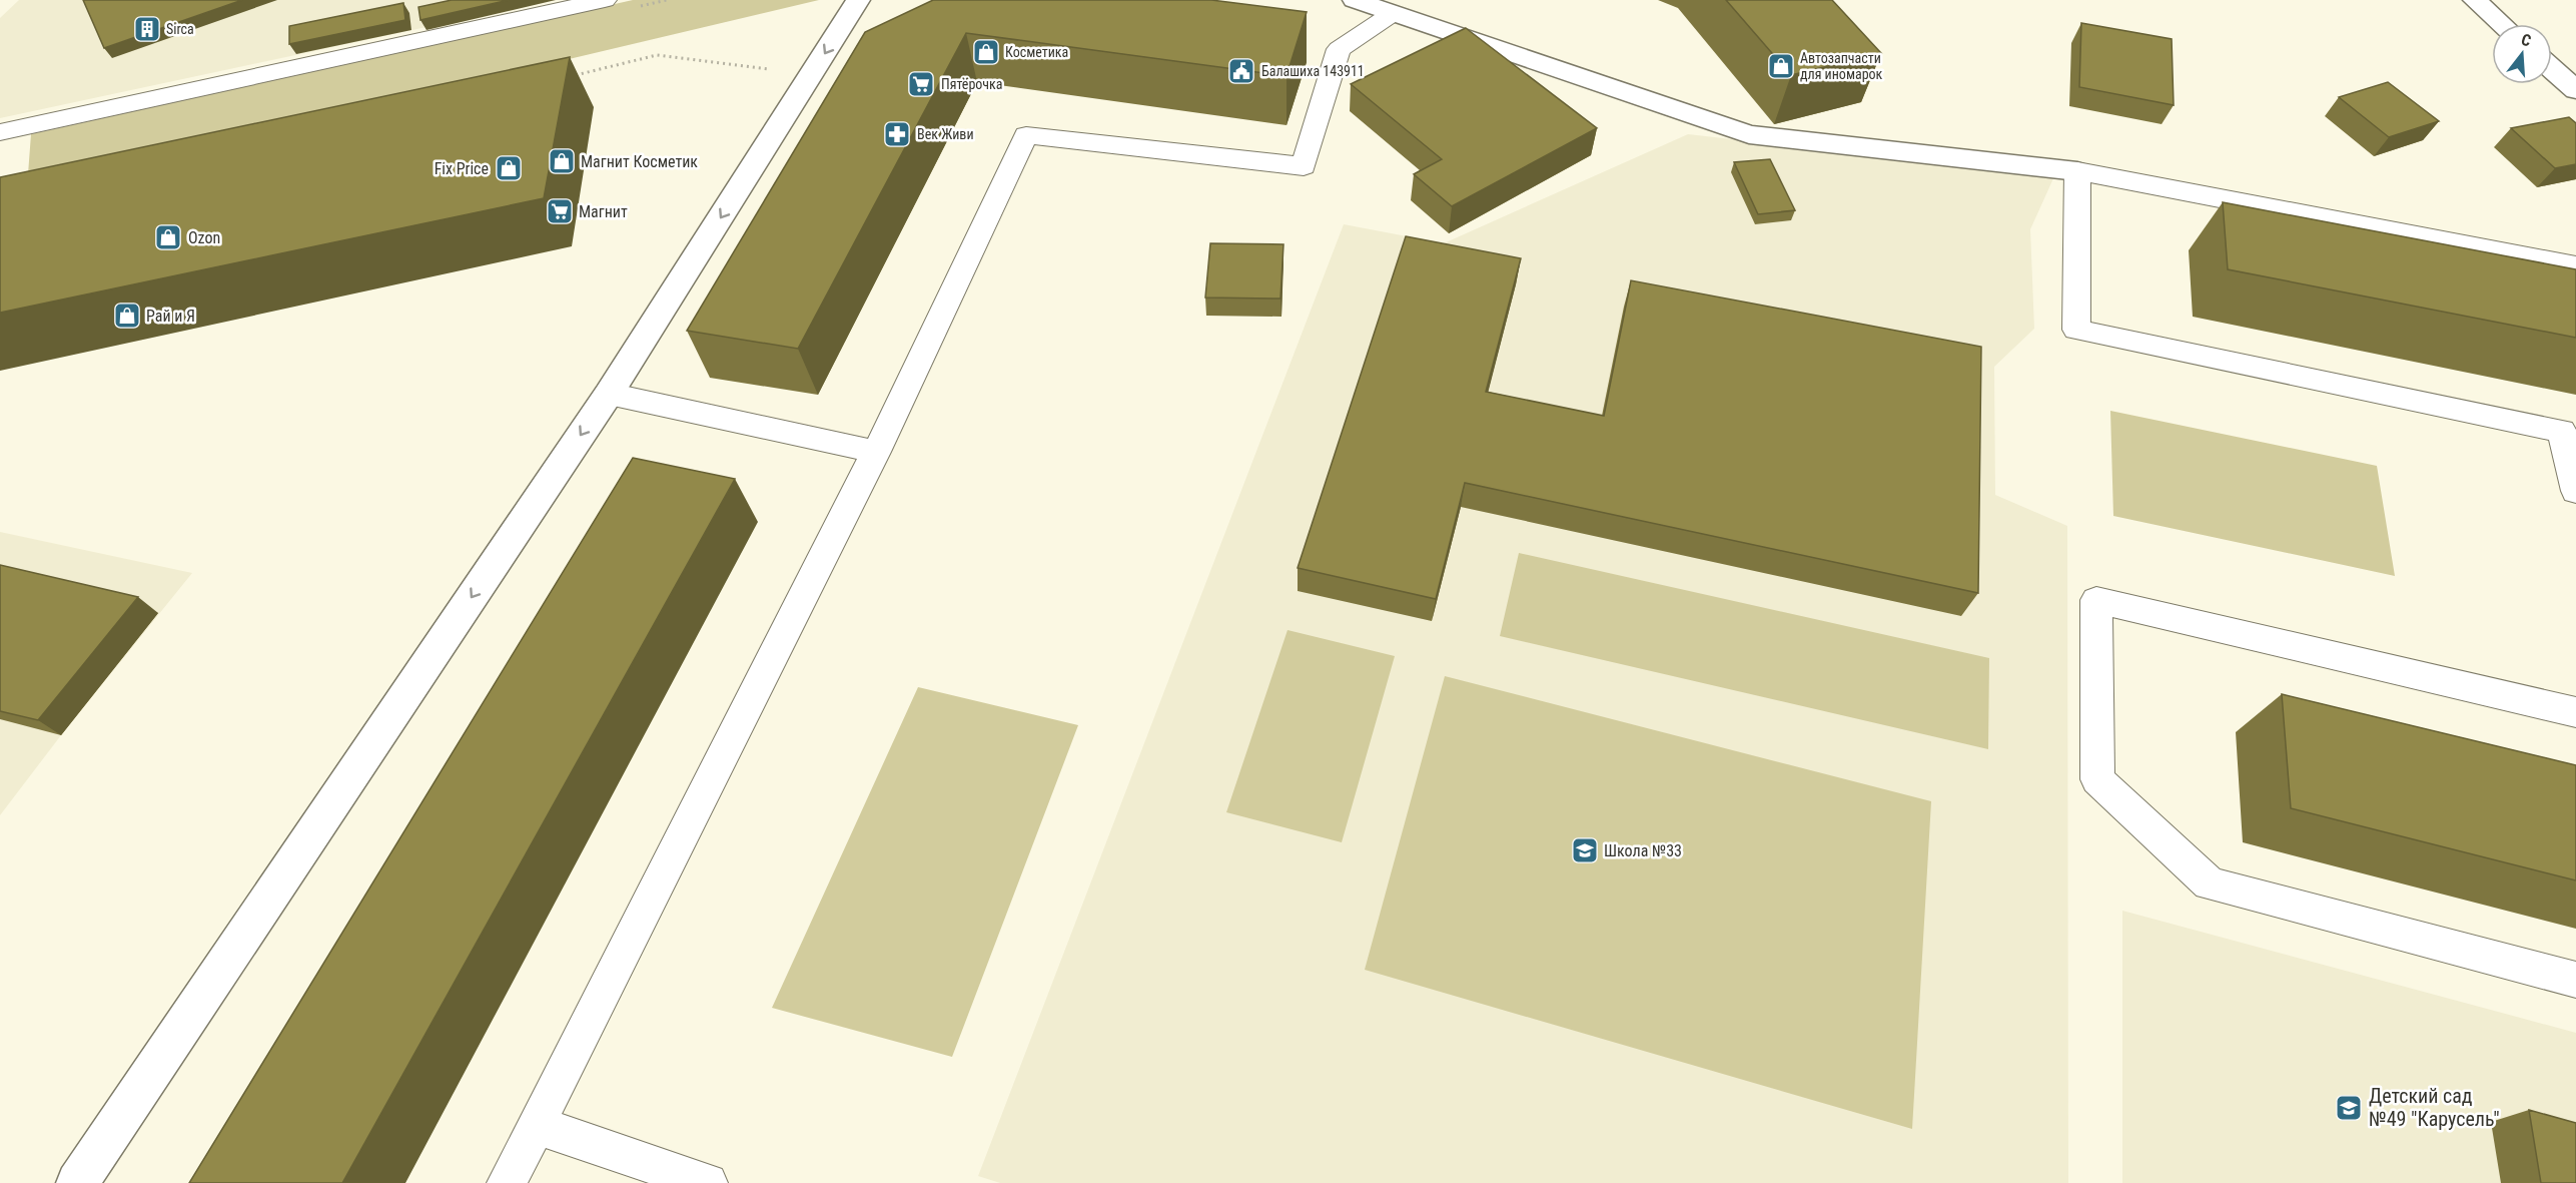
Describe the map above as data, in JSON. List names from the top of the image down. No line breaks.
{"places":{"building":["Sirca"],"shop":["Косметика","Автозапчасти для иномарок","Магнит Косметик","Fix Price","Ozon","Рай и Я"],"public building":["Балашиха 143911"],"supermarket":["Пятёрочка","Магнит"],"pharmacy":["Век Живи"],"school or university":["Школа №33","Детский сад №49 \"Карусель\""]},"north":"top"}
